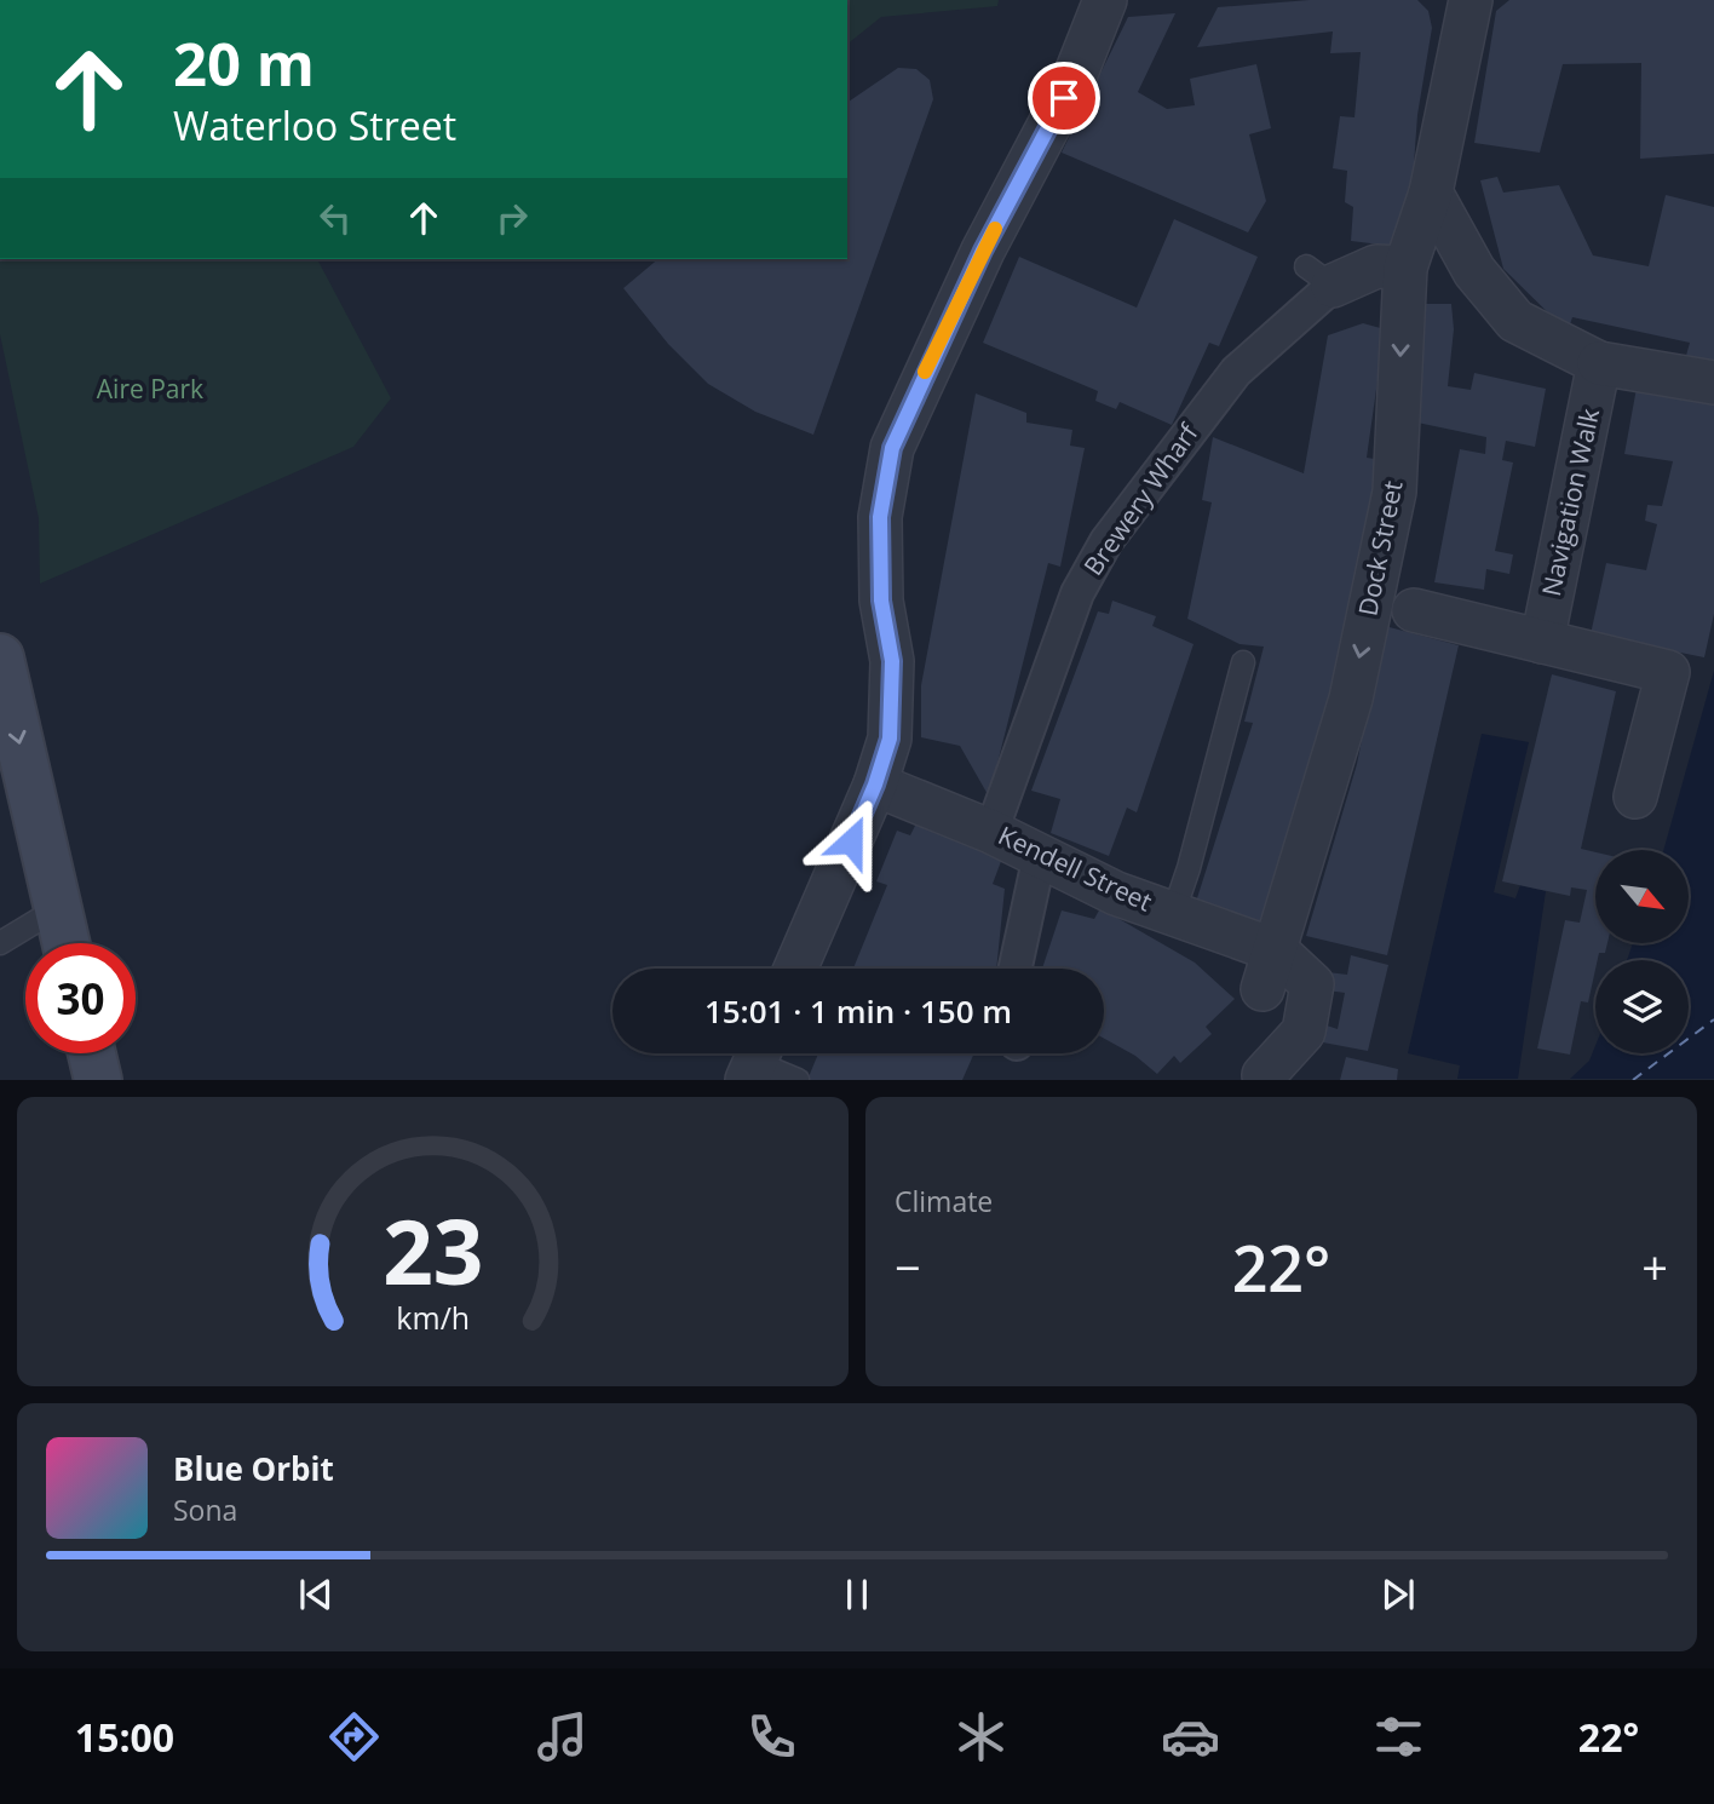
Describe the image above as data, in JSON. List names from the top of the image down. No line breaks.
{"streets":{"street":["Brewery Wharf","Navigation Walk","Dock Street","Kendell Street"]},"crossings":[["Brewery Wharf","Dock Street"],["Brewery Wharf","Kendell Street"],["Dock Street","Kendell Street"]],"one_way":["Dock Street"],"parks":["Aire Park"],"north":"bottom right","page":{"turn":["20 m","Waterloo Street"],"limit":"30","trip":"15:01 · 1 min · 150 m","tile":"Climate","heat":["−","22°","+"],"song":["Blue Orbit","Sona"],"tabs":["15:00","22°"],"gauge":["23","km/h"]}}
